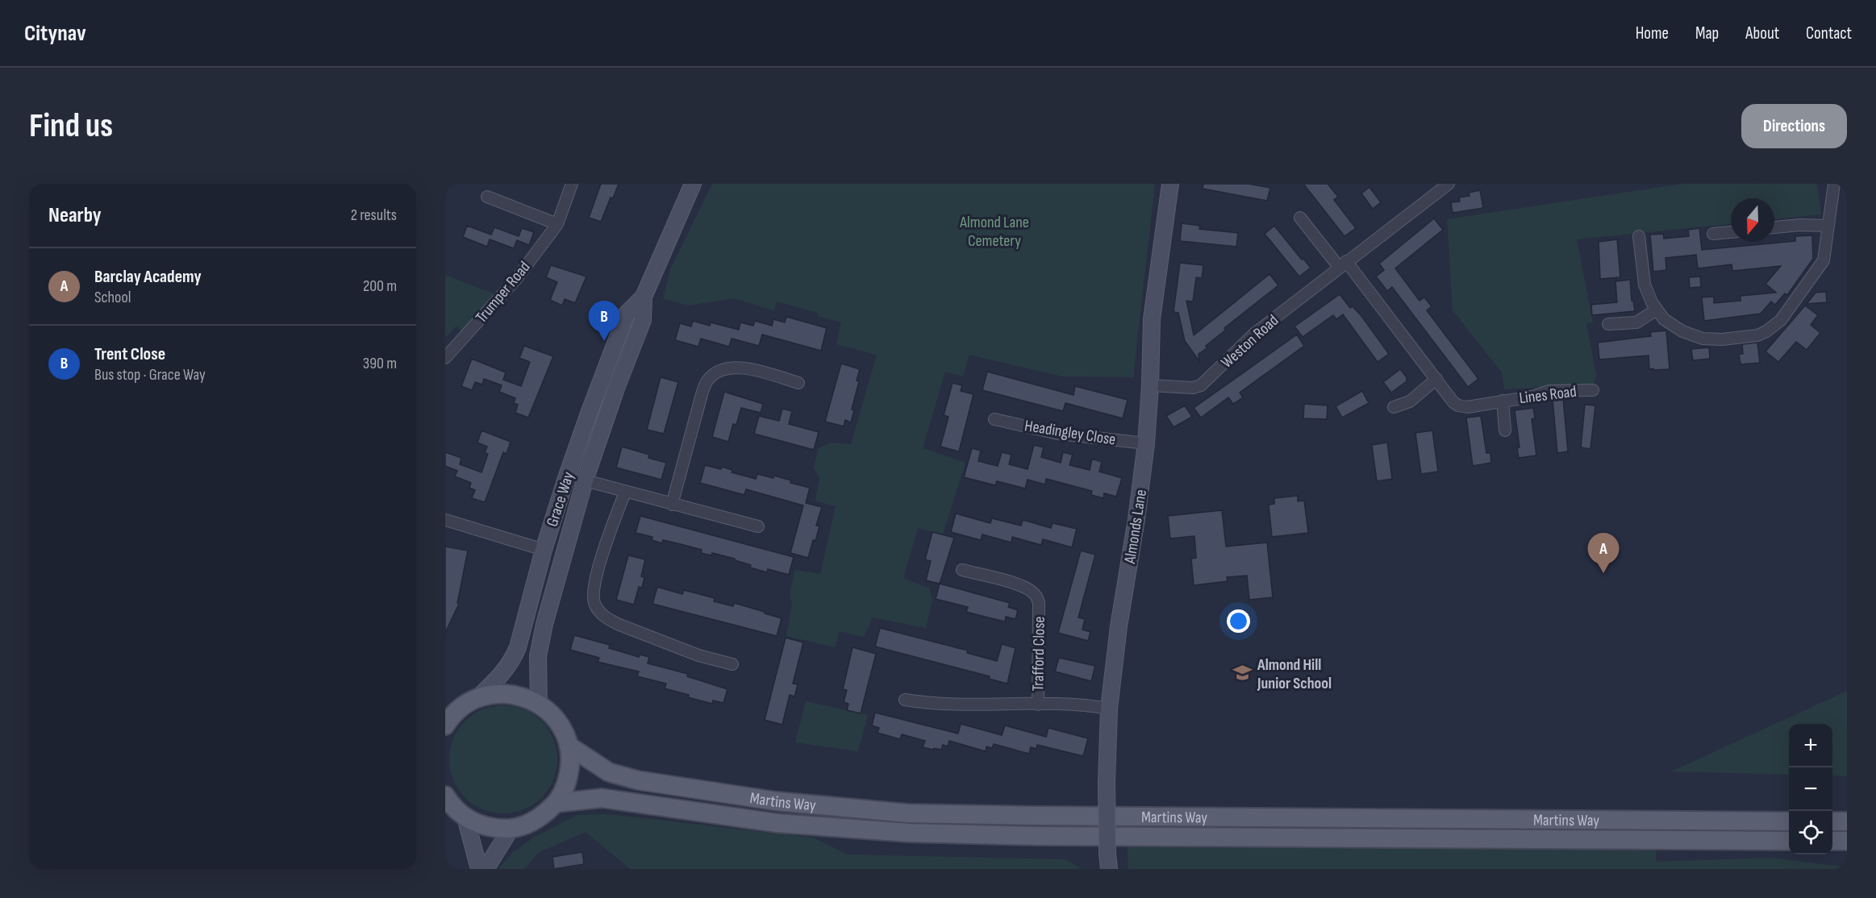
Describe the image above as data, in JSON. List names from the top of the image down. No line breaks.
{"streets":{"main road":["Martins Way"],"street":["Trumper Road","Weston Road","Lines Road","Headingley Close","Grace Way","Almonds Lane","Trafford Close"]},"crossings":[["Weston Road","Almonds Lane"],["Headingley Close","Almonds Lane"],["Almonds Lane","Trafford Close"]],"parks":["Almond Lane Cemetery"],"places":{"school or university":["Almond Hill Junior School"]},"north":"bottom","page":{"header":"Citynav","nav":["Home","Map","About","Contact"],"buttons":"Directions","title":"Find us","heading":["Nearby","2 results"],"list":[{"mark":"A","name":"Barclay Academy","note":"School","value":"200 m"},{"mark":"B","name":"Trent Close","note":"Bus stop · Grace Way","value":"390 m"}],"pins":["B","A"],"map_buttons":["+","−"]}}
